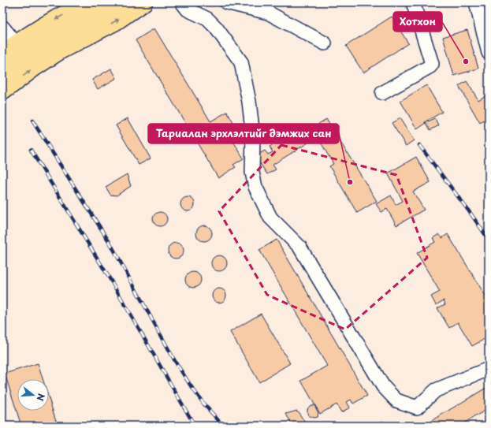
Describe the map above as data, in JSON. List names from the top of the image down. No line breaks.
{"places":["Хотхон","Тариалан эрхлэлтийг дэмжих сан"],"north":"right"}
